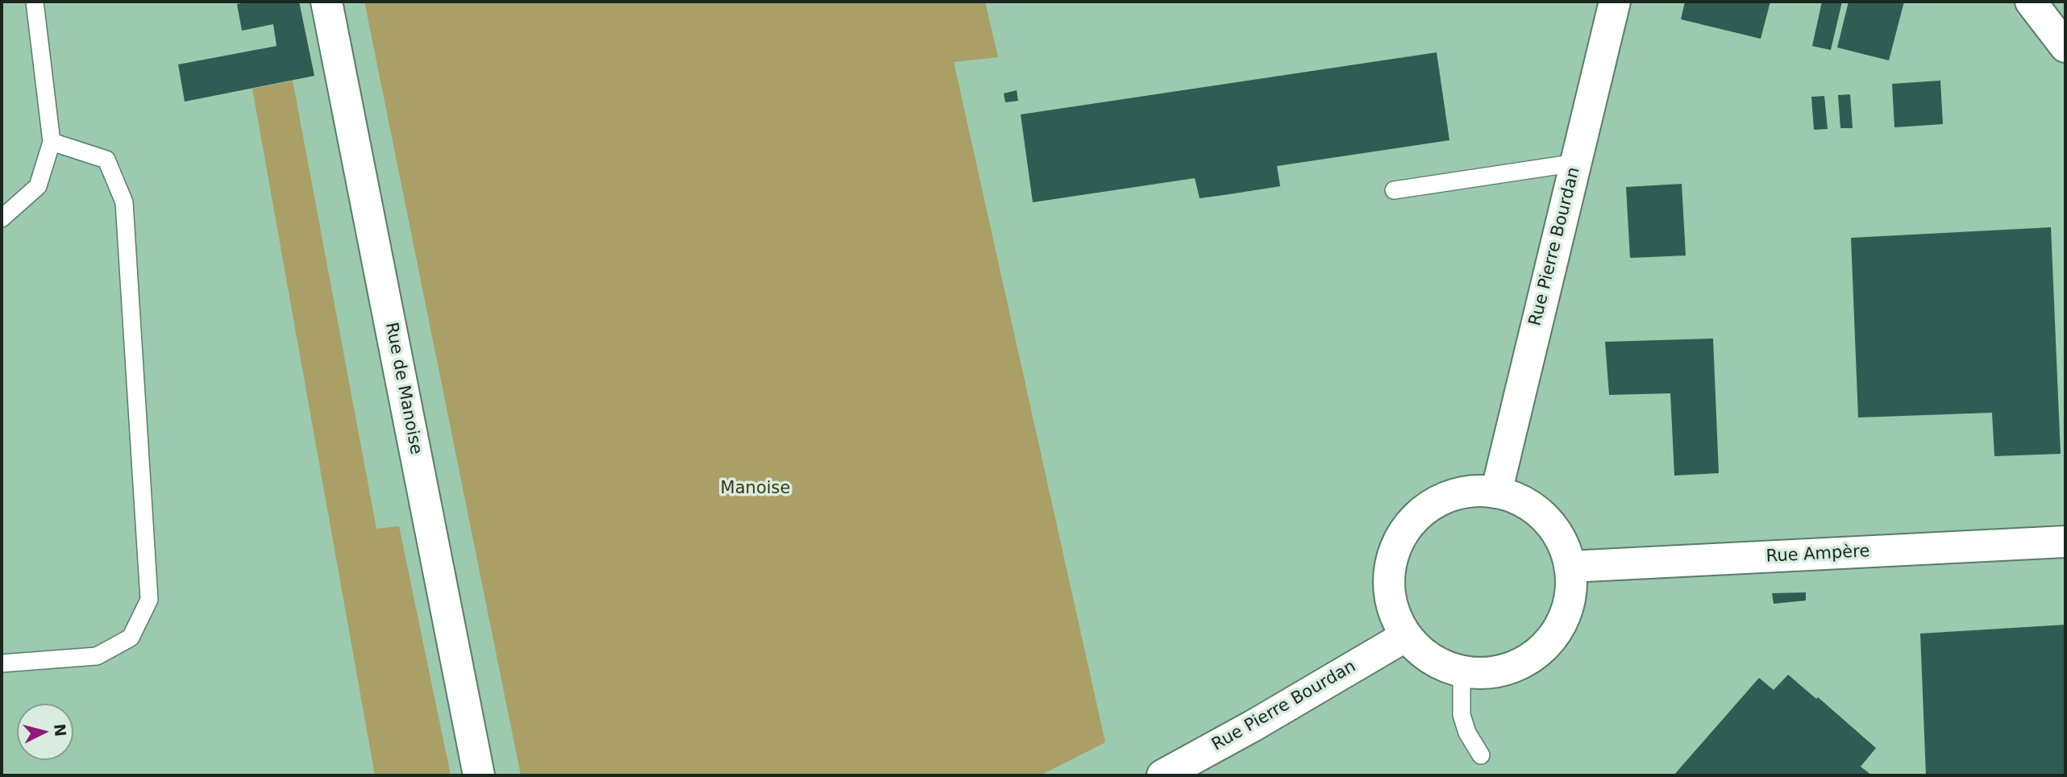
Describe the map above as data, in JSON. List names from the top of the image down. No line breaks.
{"streets":{"street":["Rue Pierre Bourdan","Rue de Manoise","Rue Ampère"]},"crossings":[["Rue Pierre Bourdan","Rue Ampère"]],"parks":["Manoise"],"north":"right"}
